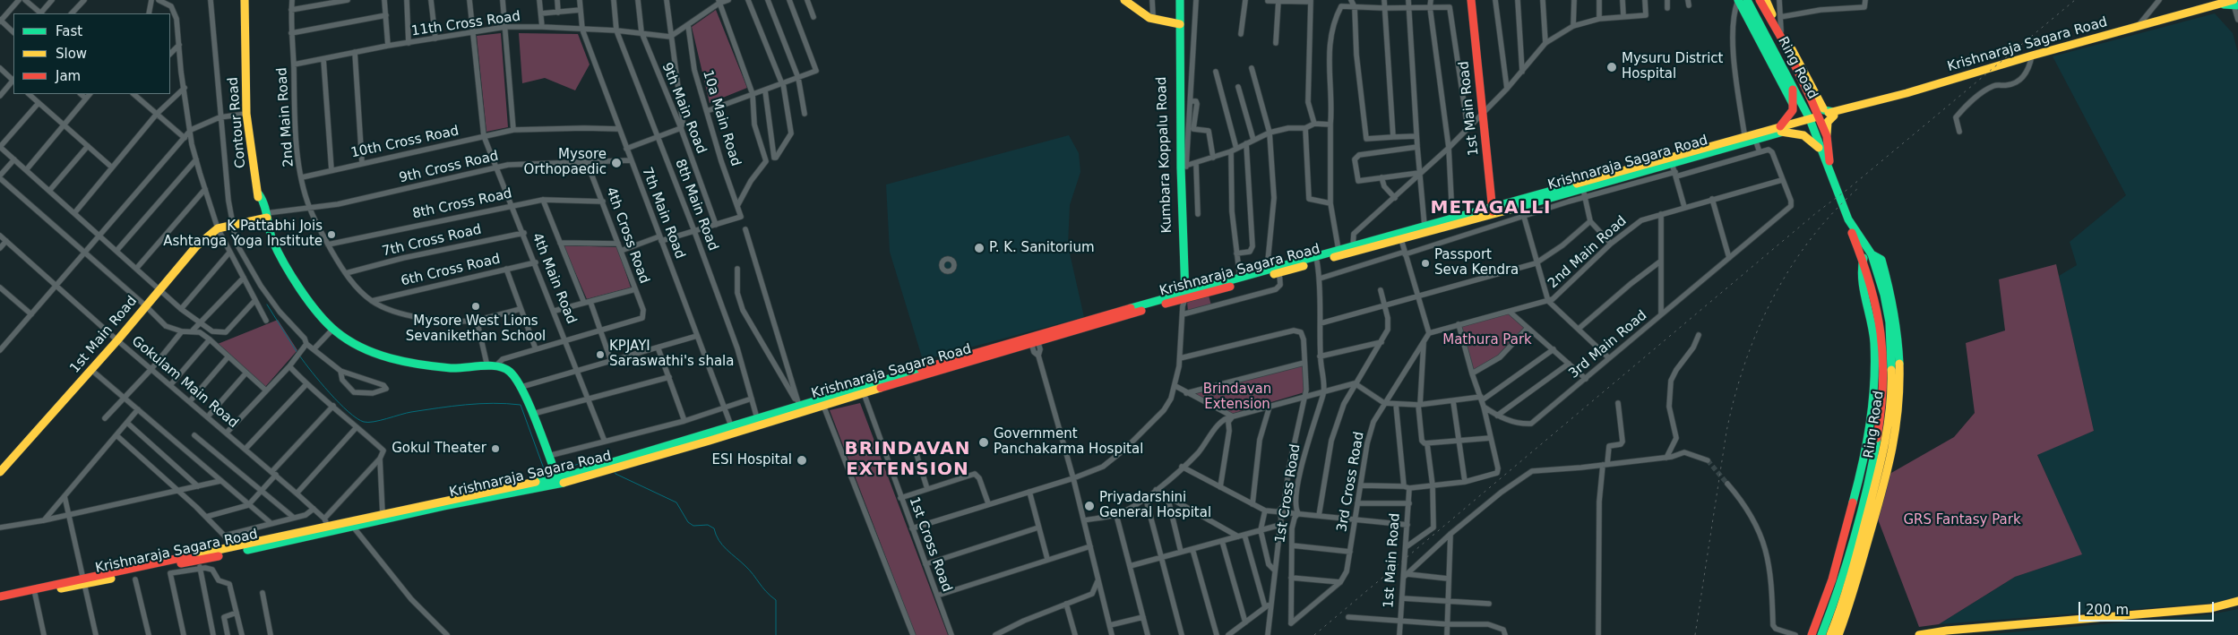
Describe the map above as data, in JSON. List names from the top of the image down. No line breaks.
{"streets":{"main road":["Krishnaraja Sagara Road","Ring Road","1st Main Road","Contour Road","Kumbara Koppalu Road"],"street":["11th Cross Road","9th Main Road","2nd Main Road","10a Main Road","10th Cross Road","9th Cross Road","8th Cross Road","8th Main Road","7th Main Road","4th Cross Road","7th Cross Road","6th Cross Road","4th Main Road","3rd Main Road","Gokulam Main Road","3rd Cross Road","1st Cross Road"]},"crossings":[["11th Cross Road","9th Main Road"],["11th Cross Road","2nd Main Road"],["11th Cross Road","8th Main Road"],["11th Cross Road","7th Main Road"],["11th Cross Road","4th Main Road"],["Krishnaraja Sagara Road","Ring Road"],["Krishnaraja Sagara Road","1st Main Road"],["Krishnaraja Sagara Road","Kumbara Koppalu Road"],["Krishnaraja Sagara Road","8th Main Road"],["Krishnaraja Sagara Road","7th Main Road"],["Krishnaraja Sagara Road","Gokulam Main Road"],["Krishnaraja Sagara Road","1st Cross Road"],["9th Main Road","10a Main Road"],["1st Main Road","Contour Road"],["1st Main Road","9th Cross Road"],["1st Main Road","Gokulam Main Road"],["2nd Main Road","10th Cross Road"],["2nd Main Road","9th Cross Road"],["2nd Main Road","8th Cross Road"],["2nd Main Road","7th Cross Road"],["2nd Main Road","6th Cross Road"],["2nd Main Road","3rd Main Road"],["2nd Main Road","3rd Cross Road"],["Contour Road","9th Cross Road"],["10th Cross Road","7th Main Road"],["10th Cross Road","4th Main Road"],["9th Cross Road","7th Main Road"],["9th Cross Road","4th Cross Road"],["9th Cross Road","4th Main Road"],["8th Cross Road","4th Cross Road"],["8th Cross Road","4th Main Road"],["7th Cross Road","4th Main Road"],["6th Cross Road","4th Main Road"],["3rd Cross Road","1st Cross Road"]],"districts":["METAGALLI","BRINDAVAN EXTENSION"],"parks":["Mathura Park","Brindavan Extension","GRS Fantasy Park"],"places":["Mysuru District Hospital","Mysore Orthopaedic","K Pattabhi Jois Ashtanga Yoga Institute","P. K. Sanitorium","Passport Seva Kendra","Mysore West Lions Sevanikethan School","KPJAYI Saraswathi's shala","Government Panchakarma Hospital","Gokul Theater","ESI Hospital","Priyadarshini General Hospital"],"legend":["Fast","Slow","Jam"],"scale_bar":"200 m"}
